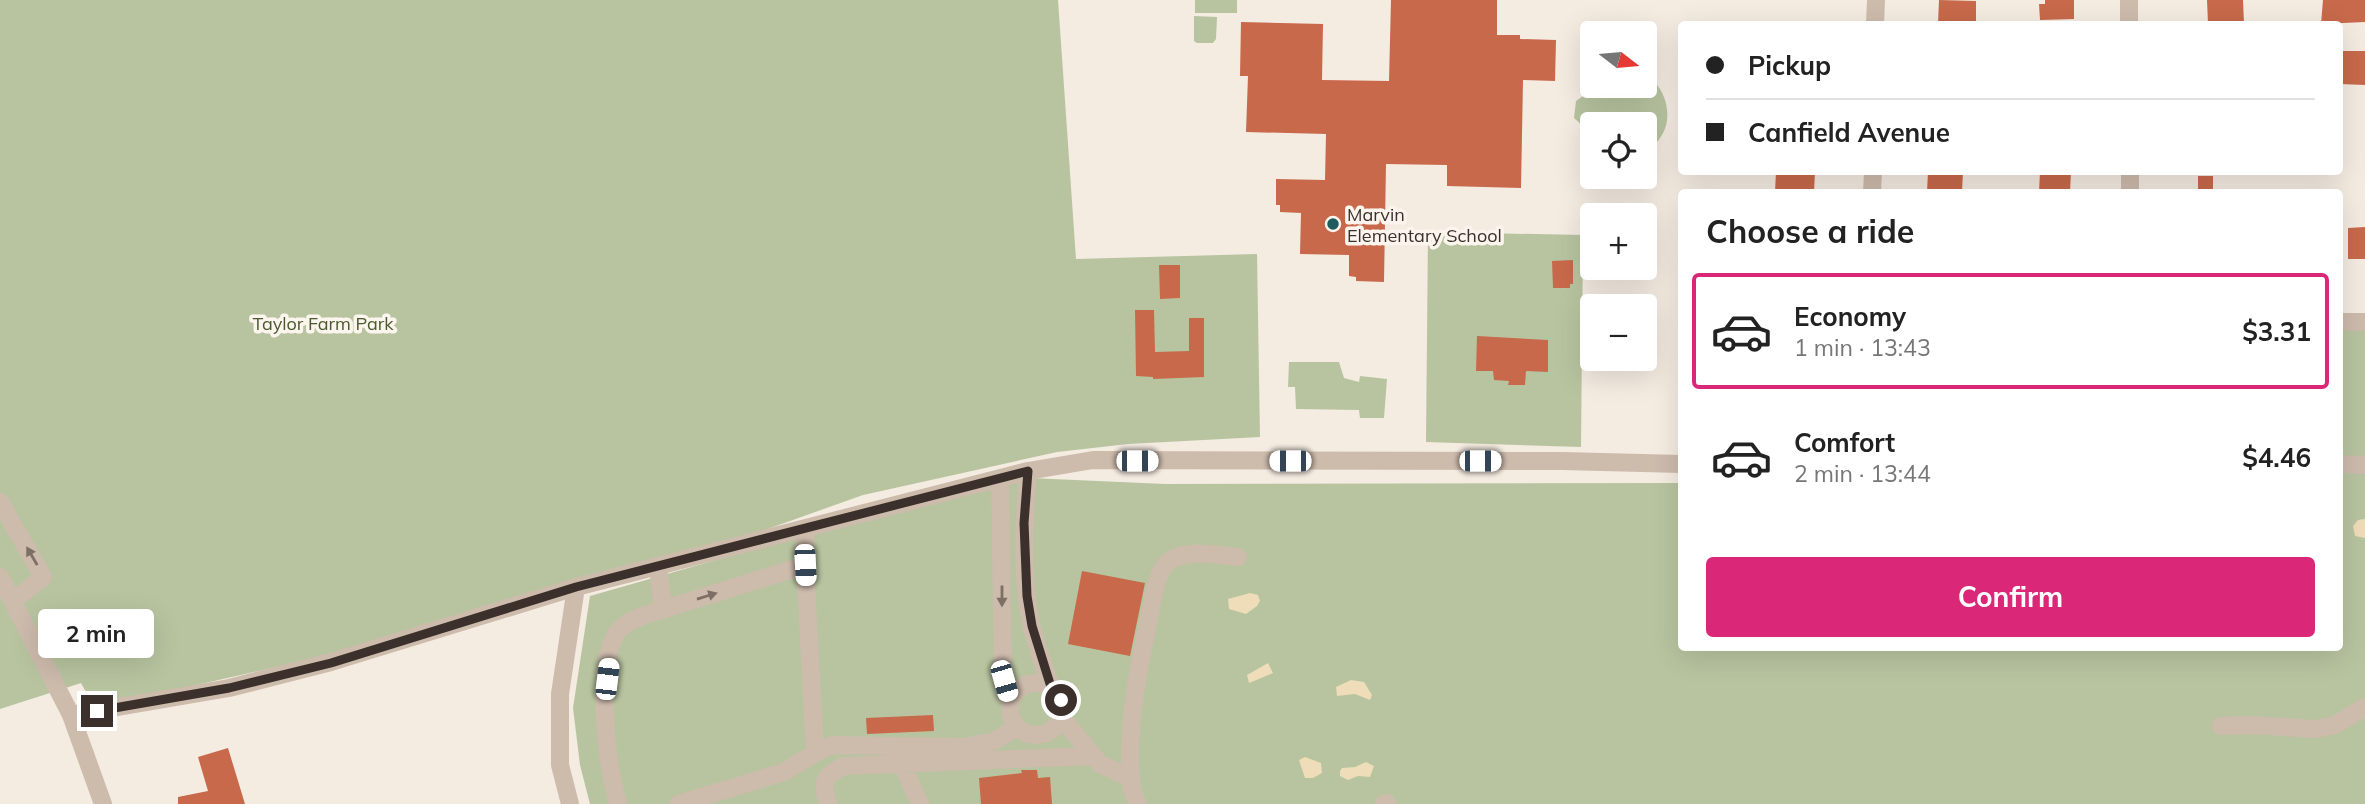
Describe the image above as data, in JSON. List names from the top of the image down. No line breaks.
{"parks":["Taylor Farm Park"],"places":["Marvin Elementary School"],"north":"right","page":{"map_buttons":["+","−"],"banner":["Pickup","Canfield Avenue"],"heading":"Choose a ride","list":[{"name":"Economy","note":"1 min · 13:43","value":"$3.31"},{"name":"Comfort","note":"2 min · 13:44","value":"$4.46"}],"buttons":"Confirm","bubble":"2 min"}}
